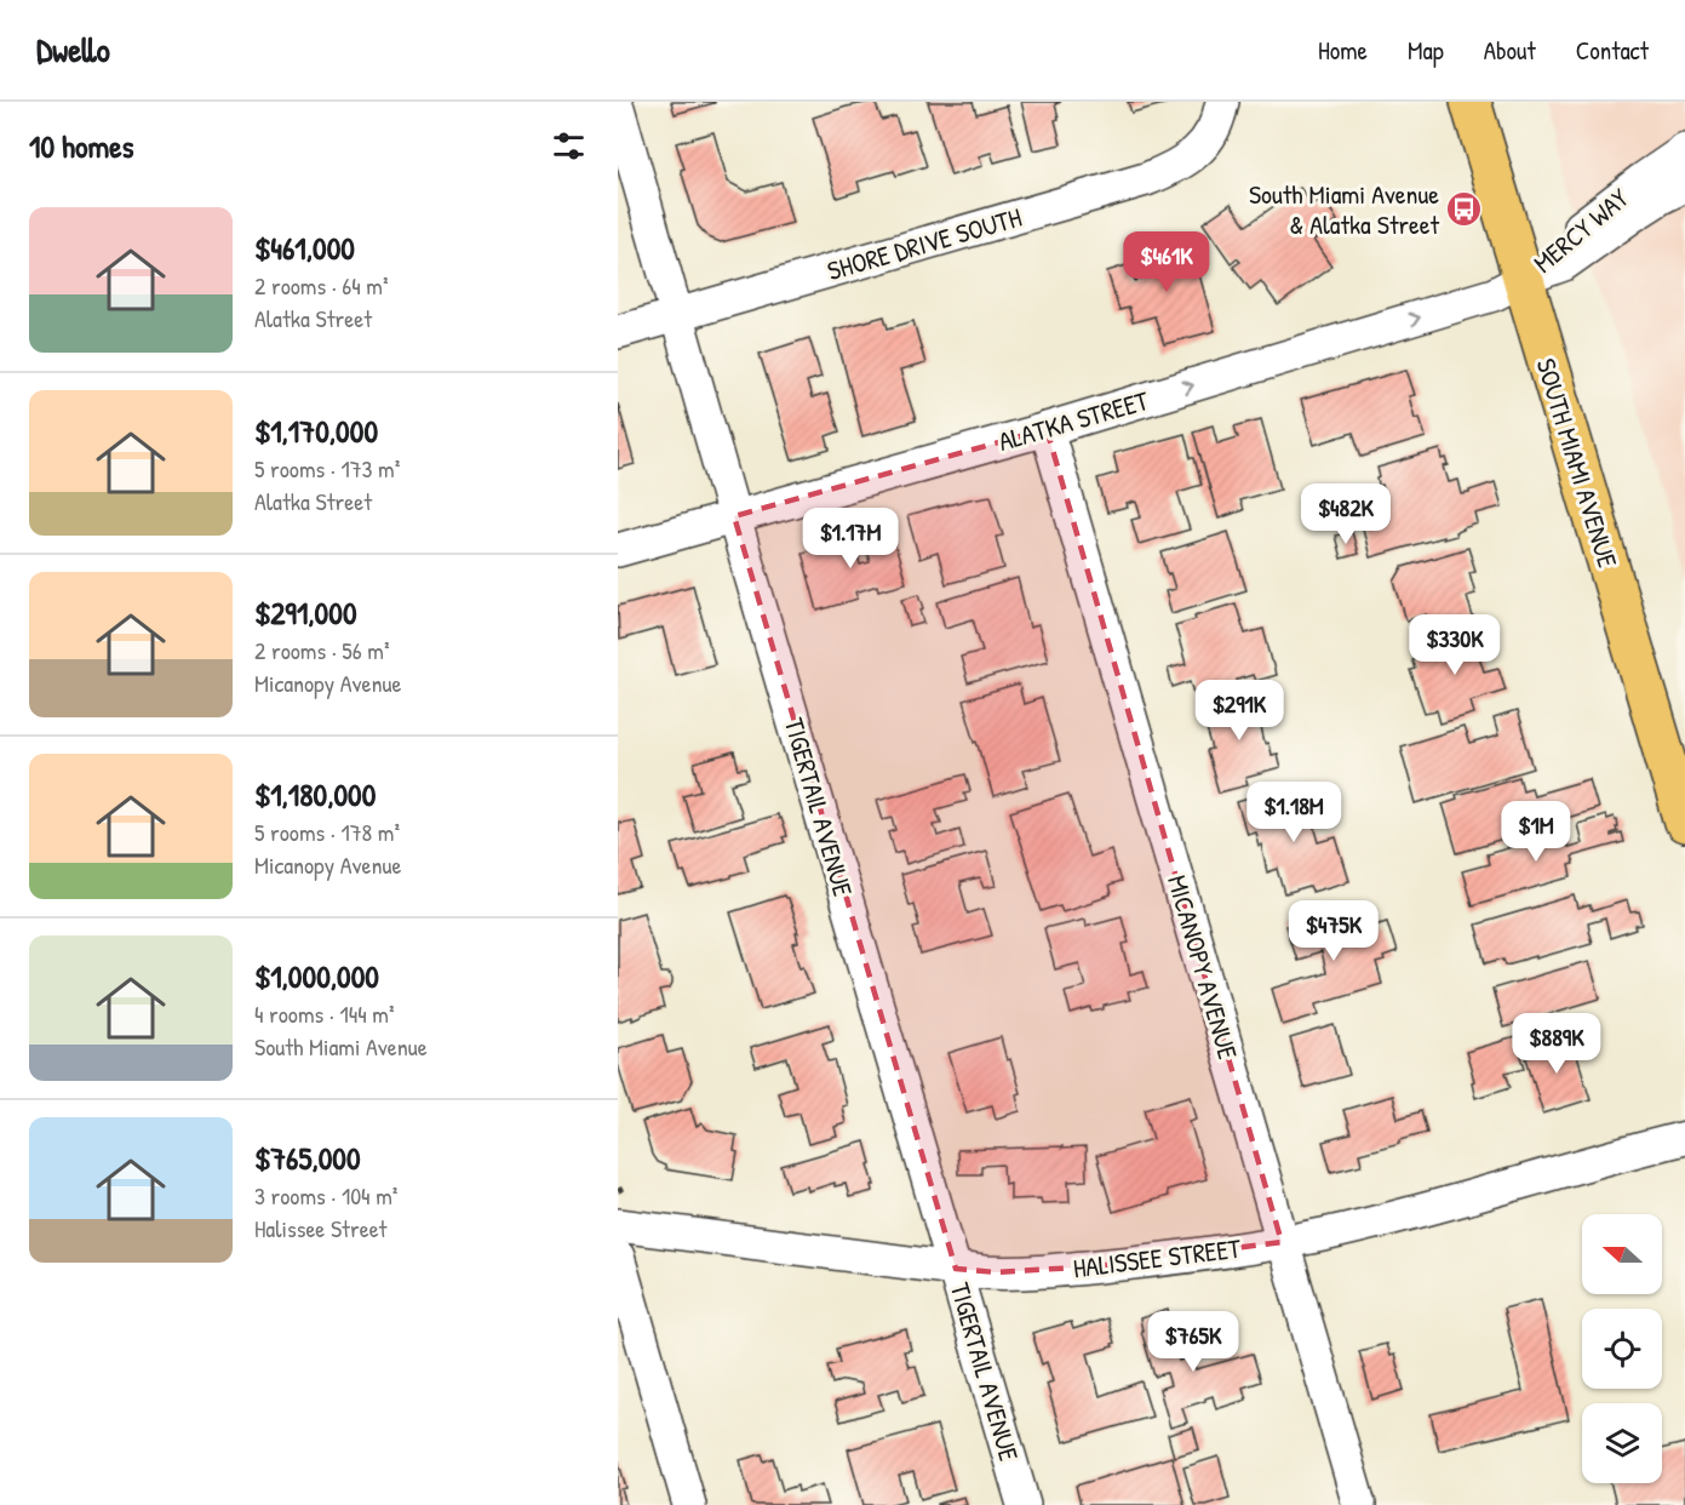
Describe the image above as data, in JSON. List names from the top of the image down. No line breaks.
{"streets":{"main road":["SOUTH MIAMI AVENUE"],"street":["MERCY WAY","SHORE DRIVE SOUTH","ALATKA STREET","TIGERTAIL AVENUE","MICANOPY AVENUE","HALISSEE STREET"]},"crossings":[["MERCY WAY","ALATKA STREET"],["MERCY WAY","SOUTH MIAMI AVENUE"],["SHORE DRIVE SOUTH","TIGERTAIL AVENUE"],["ALATKA STREET","SOUTH MIAMI AVENUE"],["ALATKA STREET","TIGERTAIL AVENUE"],["ALATKA STREET","MICANOPY AVENUE"],["TIGERTAIL AVENUE","HALISSEE STREET"],["MICANOPY AVENUE","HALISSEE STREET"]],"one_way":["ALATKA STREET"],"places":{"bus stop":["South Miami Avenue & Alatka Street"]},"north":"left","page":{"header":"Dwello","nav":["Home","Map","About","Contact"],"heading":"10 homes","list":[{"name":"$461,000","note":"2 rooms · 64 m² · Alatka Street"},{"name":"$1,170,000","note":"5 rooms · 173 m² · Alatka Street"},{"name":"$291,000","note":"2 rooms · 56 m² · Micanopy Avenue"},{"name":"$1,180,000","note":"5 rooms · 178 m² · Micanopy Avenue"},{"name":"$1,000,000","note":"4 rooms · 144 m² · South Miami Avenue"},{"name":"$765,000","note":"3 rooms · 104 m² · Halissee Street"}],"price":["$461K","$482K","$1.17M","$330K","$291K","$1.18M","$1M","$475K","$889K","$765K"]}}
